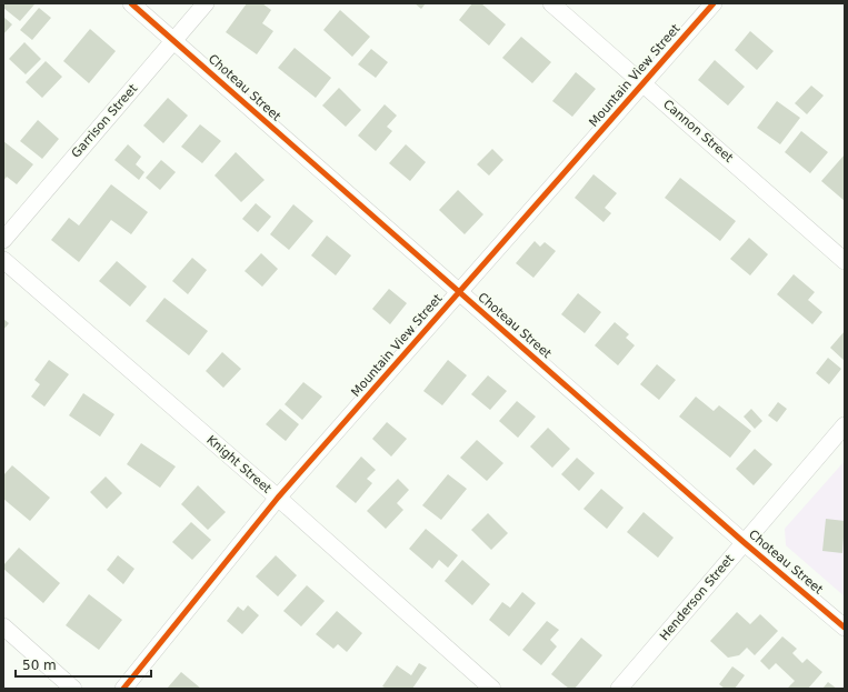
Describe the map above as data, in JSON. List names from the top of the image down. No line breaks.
{"streets":{"street":["Mountain View Street","Choteau Street","Garrison Street","Cannon Street","Knight Street","Henderson Street"]},"crossings":[["Mountain View Street","Choteau Street"],["Mountain View Street","Cannon Street"],["Mountain View Street","Knight Street"],["Choteau Street","Garrison Street"],["Choteau Street","Henderson Street"]],"scale_bar":"50 m"}
